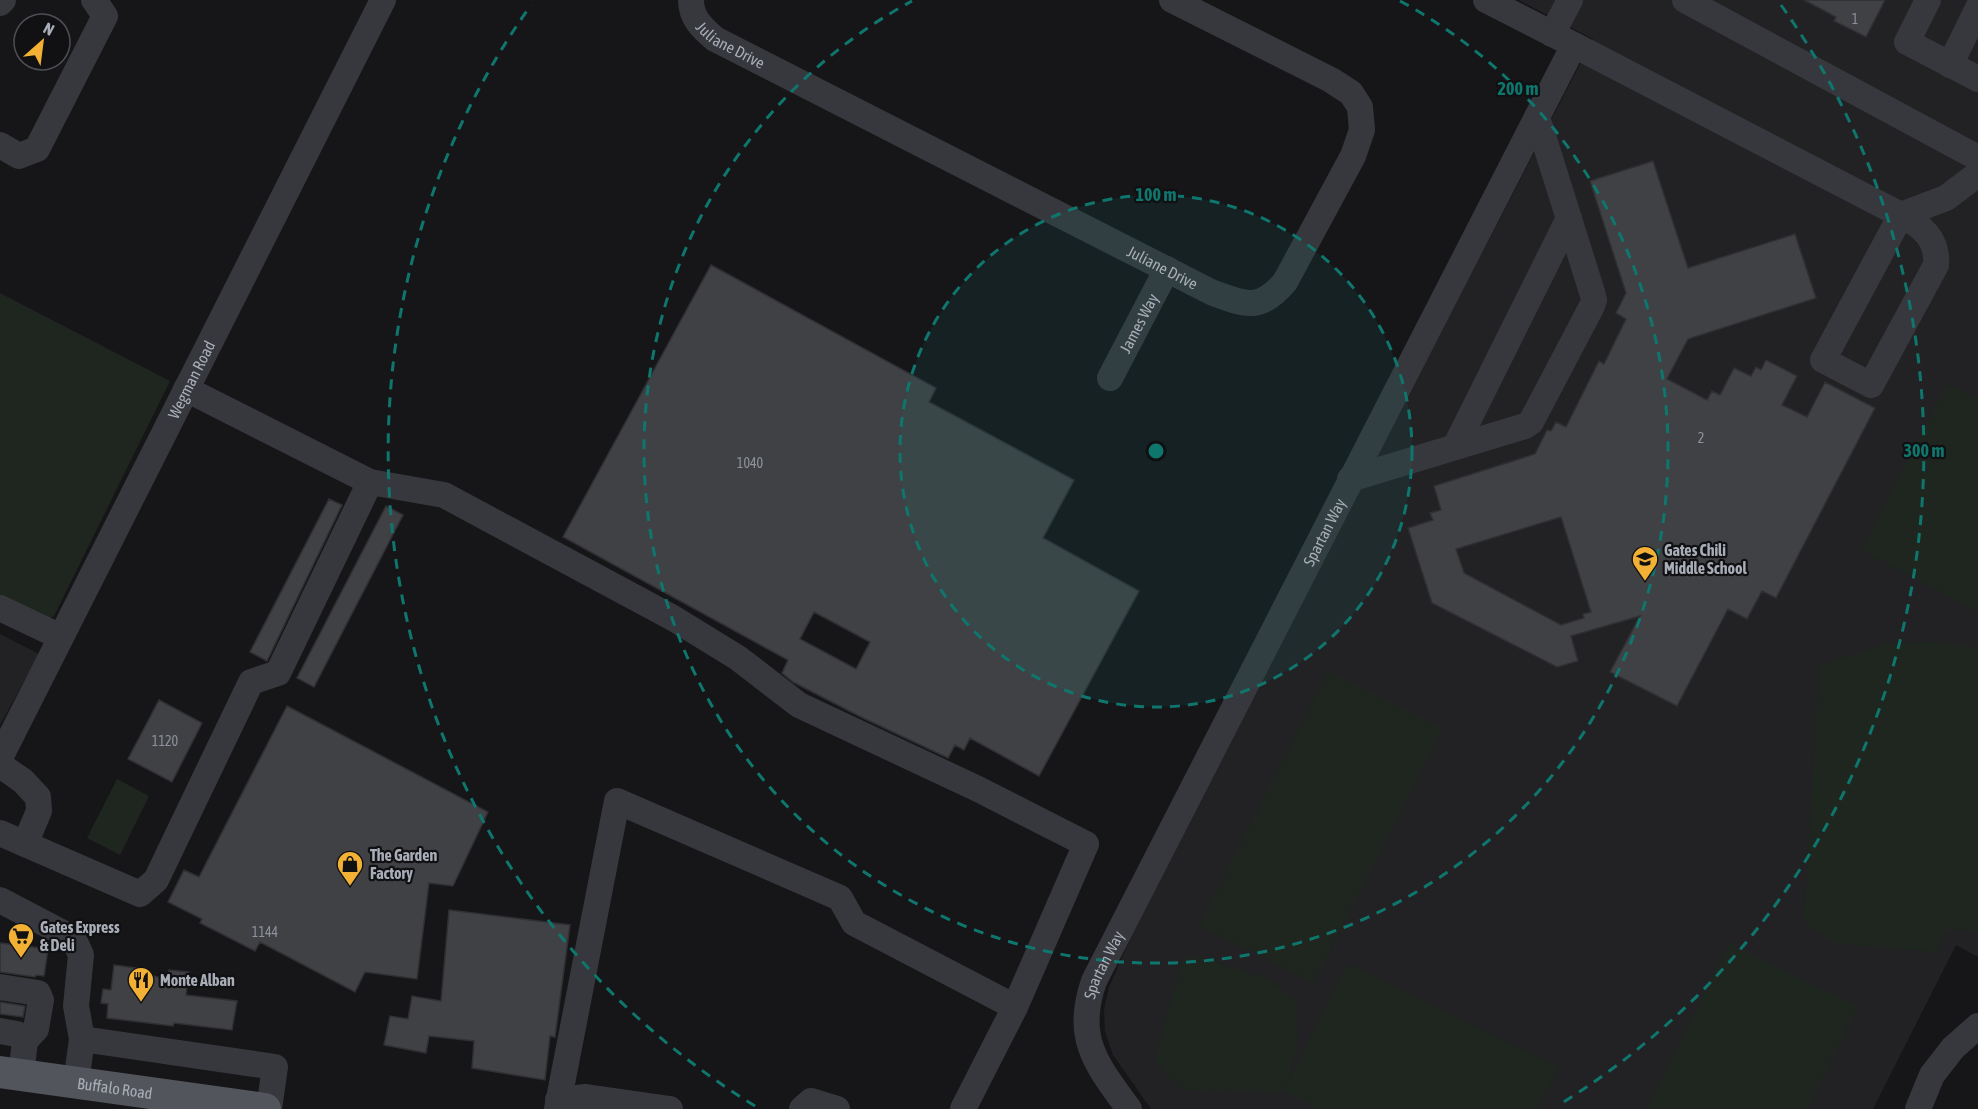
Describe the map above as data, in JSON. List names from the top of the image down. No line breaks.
{"streets":{"main road":["Buffalo Road"],"street":["Juliane Drive","James Way","Wegman Road","Spartan Way"]},"crossings":[["Juliane Drive","James Way"]],"places":{"school or university":["Gates Chili Middle School"],"shop":["The Garden Factory"],"supermarket":["Gates Express & Deli"],"restaurant":["Monte Alban"]},"house_numbers":["1","2","1040","1120","1144"],"north":"top right","rings":["200 m","100 m","300 m"]}
